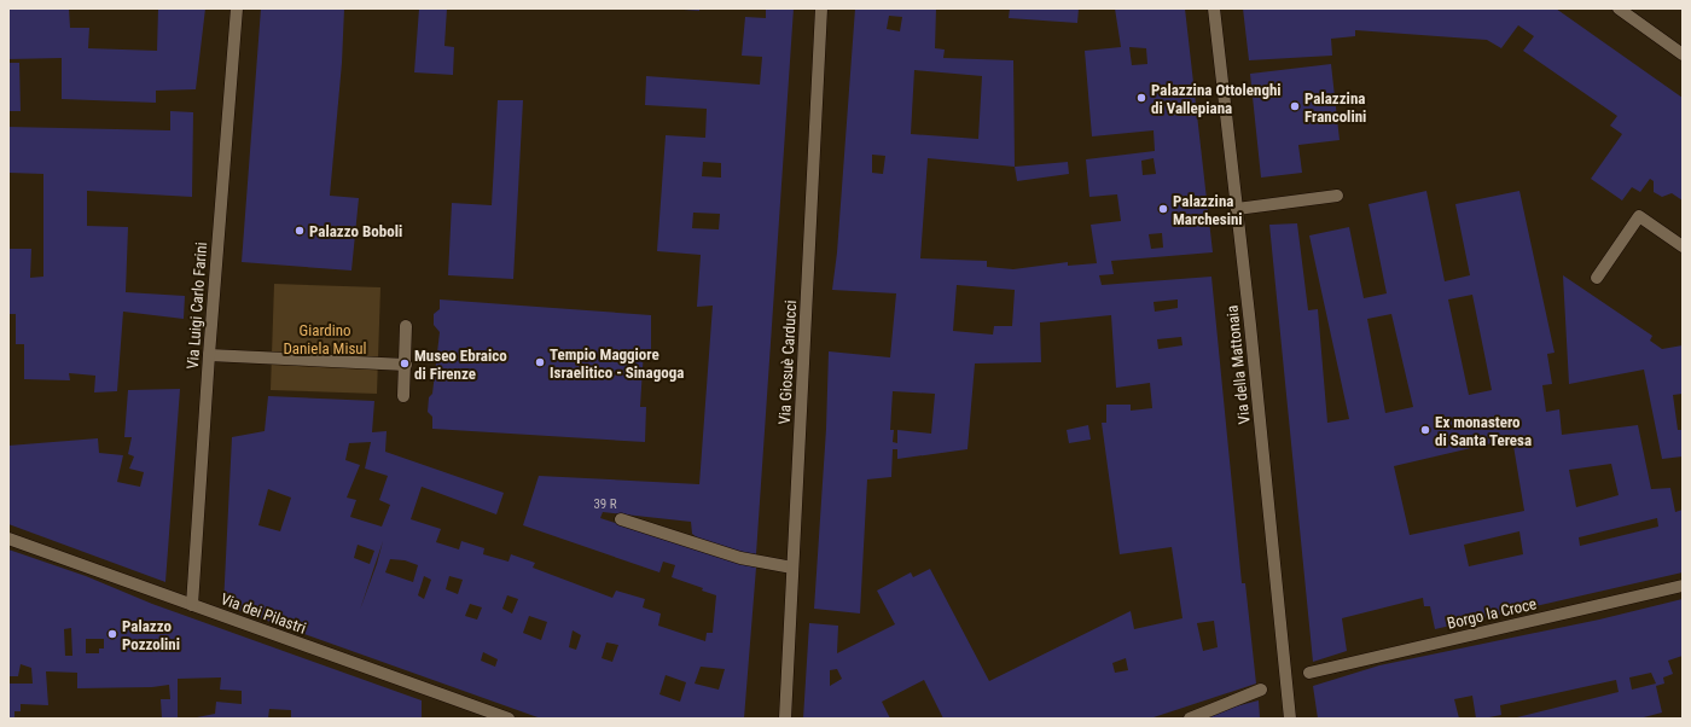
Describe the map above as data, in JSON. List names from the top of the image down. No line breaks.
{"streets":{"street":["Via Luigi Carlo Farini","Via Giosuè Carducci","Via della Mattonaia","Via dei Pilastri","Borgo la Croce"]},"crossings":[["Via Luigi Carlo Farini","Via dei Pilastri"]],"parks":["Giardino Daniela Misul"],"places":["Palazzina Ottolenghi di Vallepiana","Palazzina Francolini","Palazzina Marchesini","Palazzo Boboli","Tempio Maggiore Israelitico - Sinagoga","Museo Ebraico di Firenze","Ex monastero di Santa Teresa","Palazzo Pozzolini"],"house_numbers":["39 R"]}
